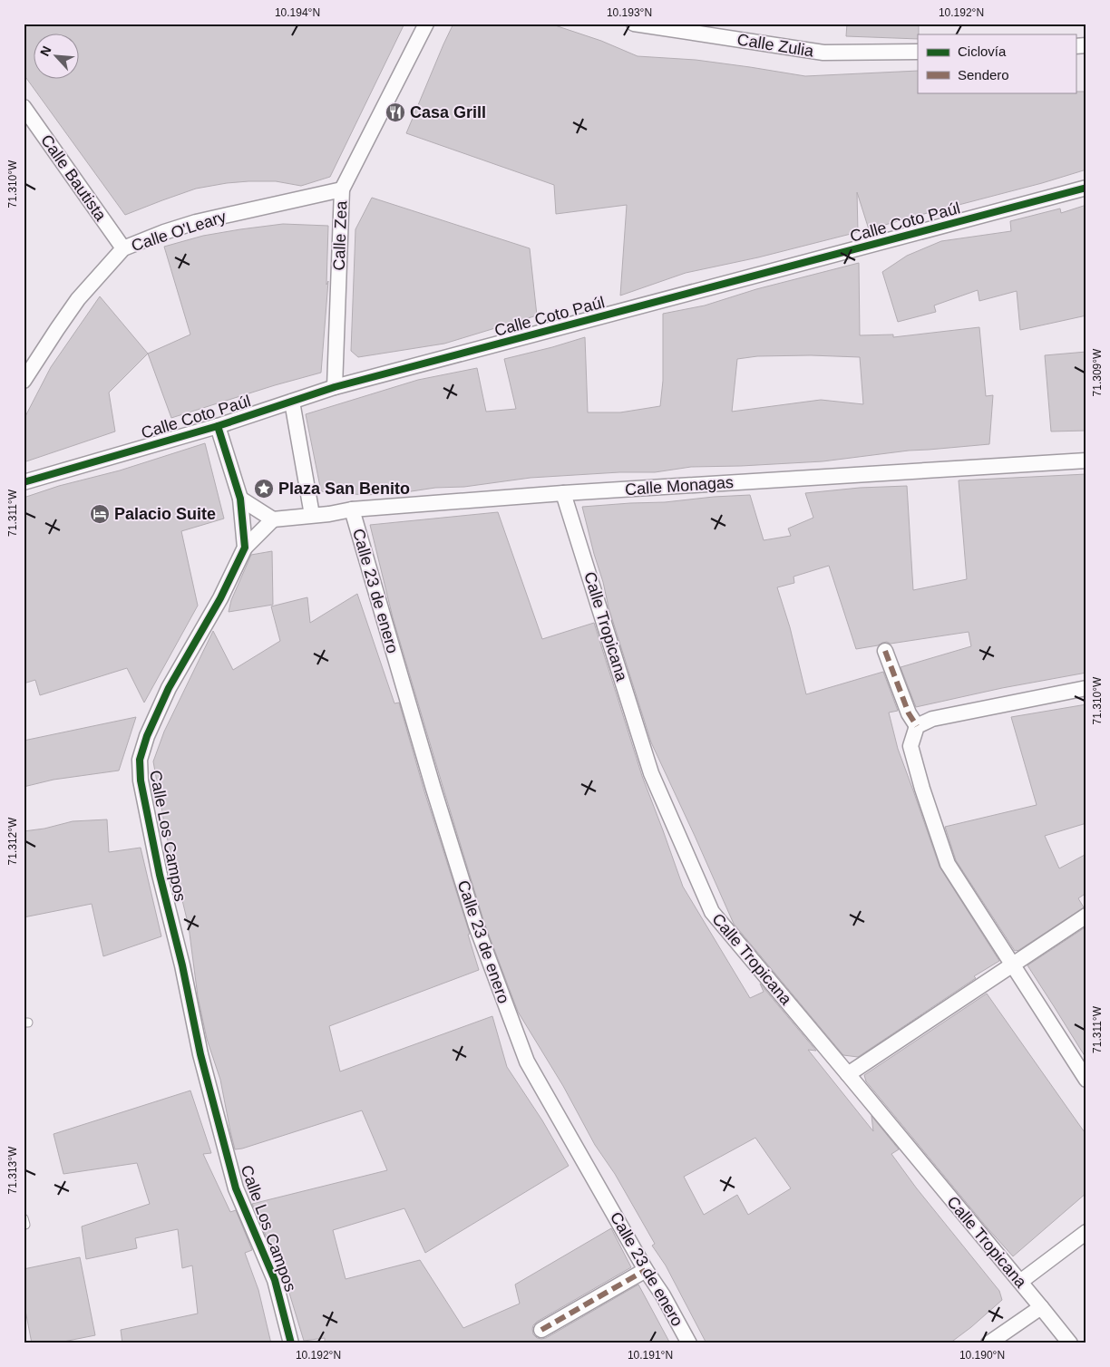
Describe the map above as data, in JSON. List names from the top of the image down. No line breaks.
{"streets":{"street":["Calle Zulia","Calle Bautista","Calle Coto Paúl","Calle O'Leary","Calle Zea","Calle Monagas","Calle 23 de enero","Calle Tropicana","Calle Los Campos"]},"crossings":[["Calle Bautista","Calle O'Leary"],["Calle Coto Paúl","Calle Zea"],["Calle O'Leary","Calle Zea"],["Calle Monagas","Calle 23 de enero"],["Calle Monagas","Calle Tropicana"]],"places":{"restaurant":["Casa Grill"],"place":["Plaza San Benito"],"hotel":["Palacio Suite"]},"legend":["Ciclovía","Sendero"],"north":"top left","coordinates":["10.194°N","10.193°N","10.192°N","71.310°W","71.309°W","71.311°W","71.312°W","71.313°W","10.191°N","10.190°N"]}
